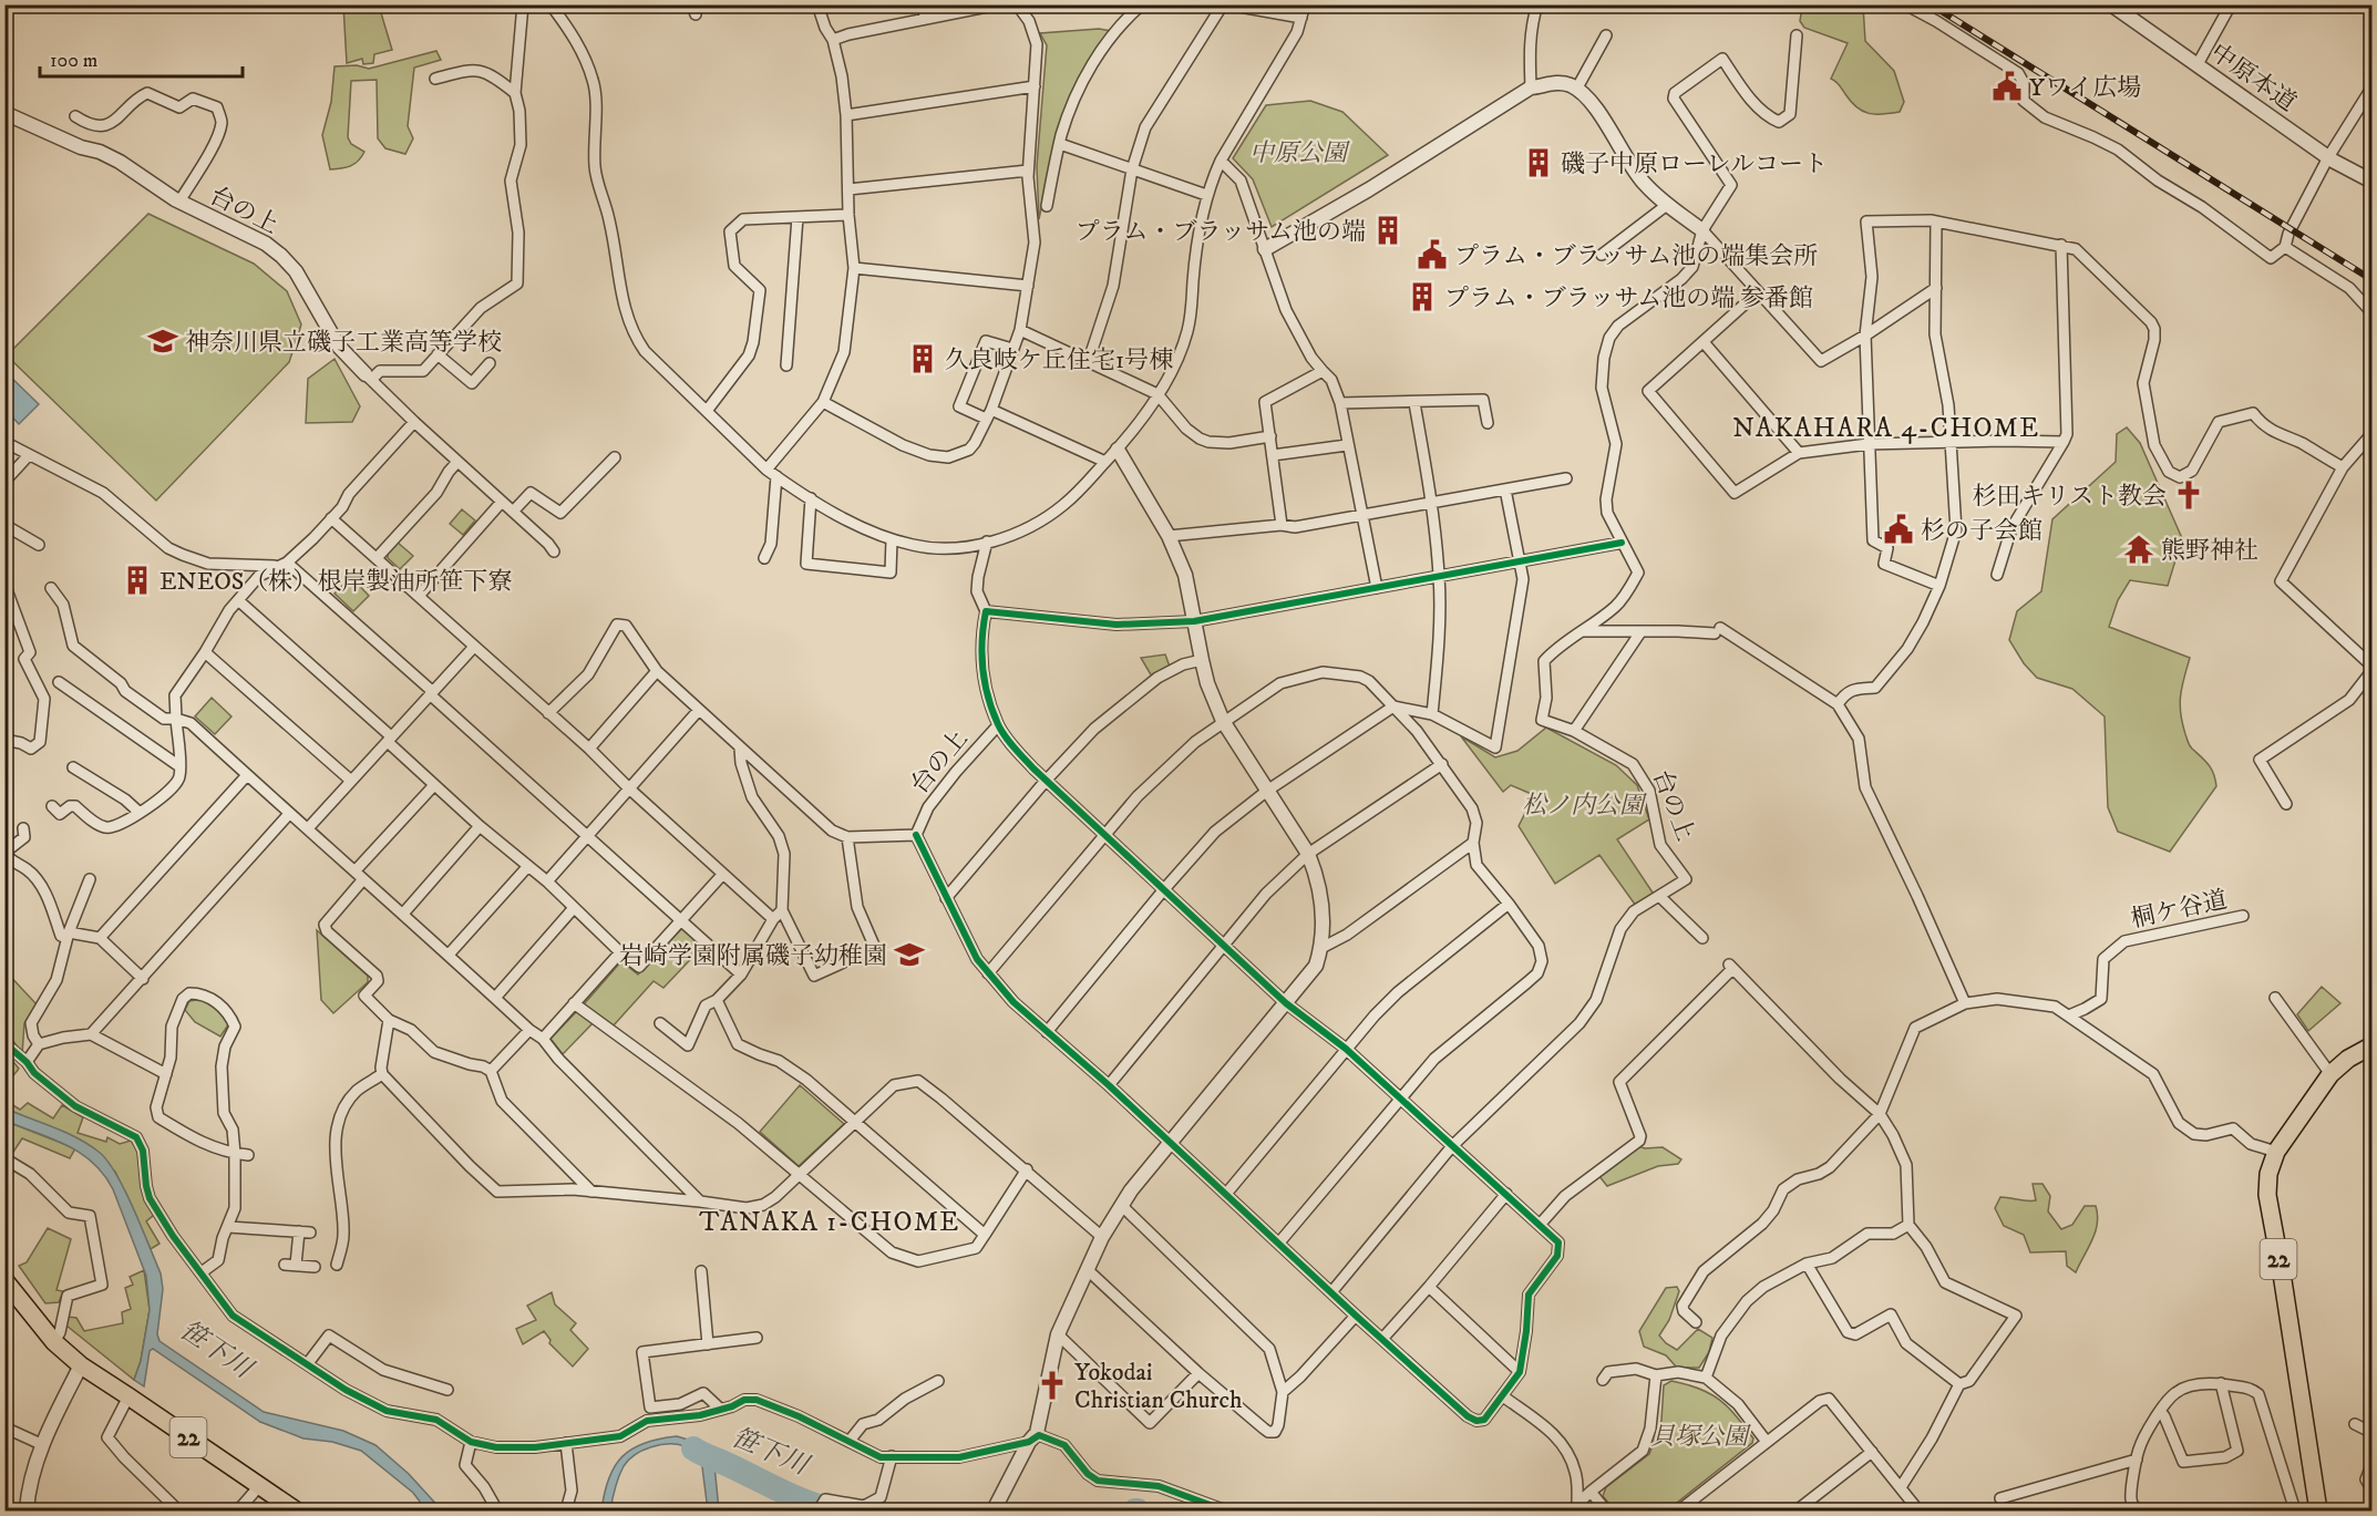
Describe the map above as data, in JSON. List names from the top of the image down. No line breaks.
{"streets":{"main road":["22"],"street":["中原本道","台の上","桐ケ谷道"]},"districts":["NAKAHARA 4-CHOME","TANAKA 1-CHOME"],"water":["笹下川"],"parks":["中原公園","松ノ内公園","貝塚公園"],"places":{"public building":["Yワイ広場","プラム・ブラッサム池の端集会所","杉の子会館"],"building":["磯子中原ローレルコート","プラム・ブラッサム池の端","プラム・ブラッサム池の端 参番館","久良岐ケ丘住宅1号棟","ENEOS（株）根岸製油所笹下寮"],"school or university":["神奈川県立磯子工業高等学校","岩崎学園附属磯子幼稚園"],"church":["杉田キリスト教会","Yokodai Christian Church"],"temple":["熊野神社"]},"scale_bar":"100 m"}
